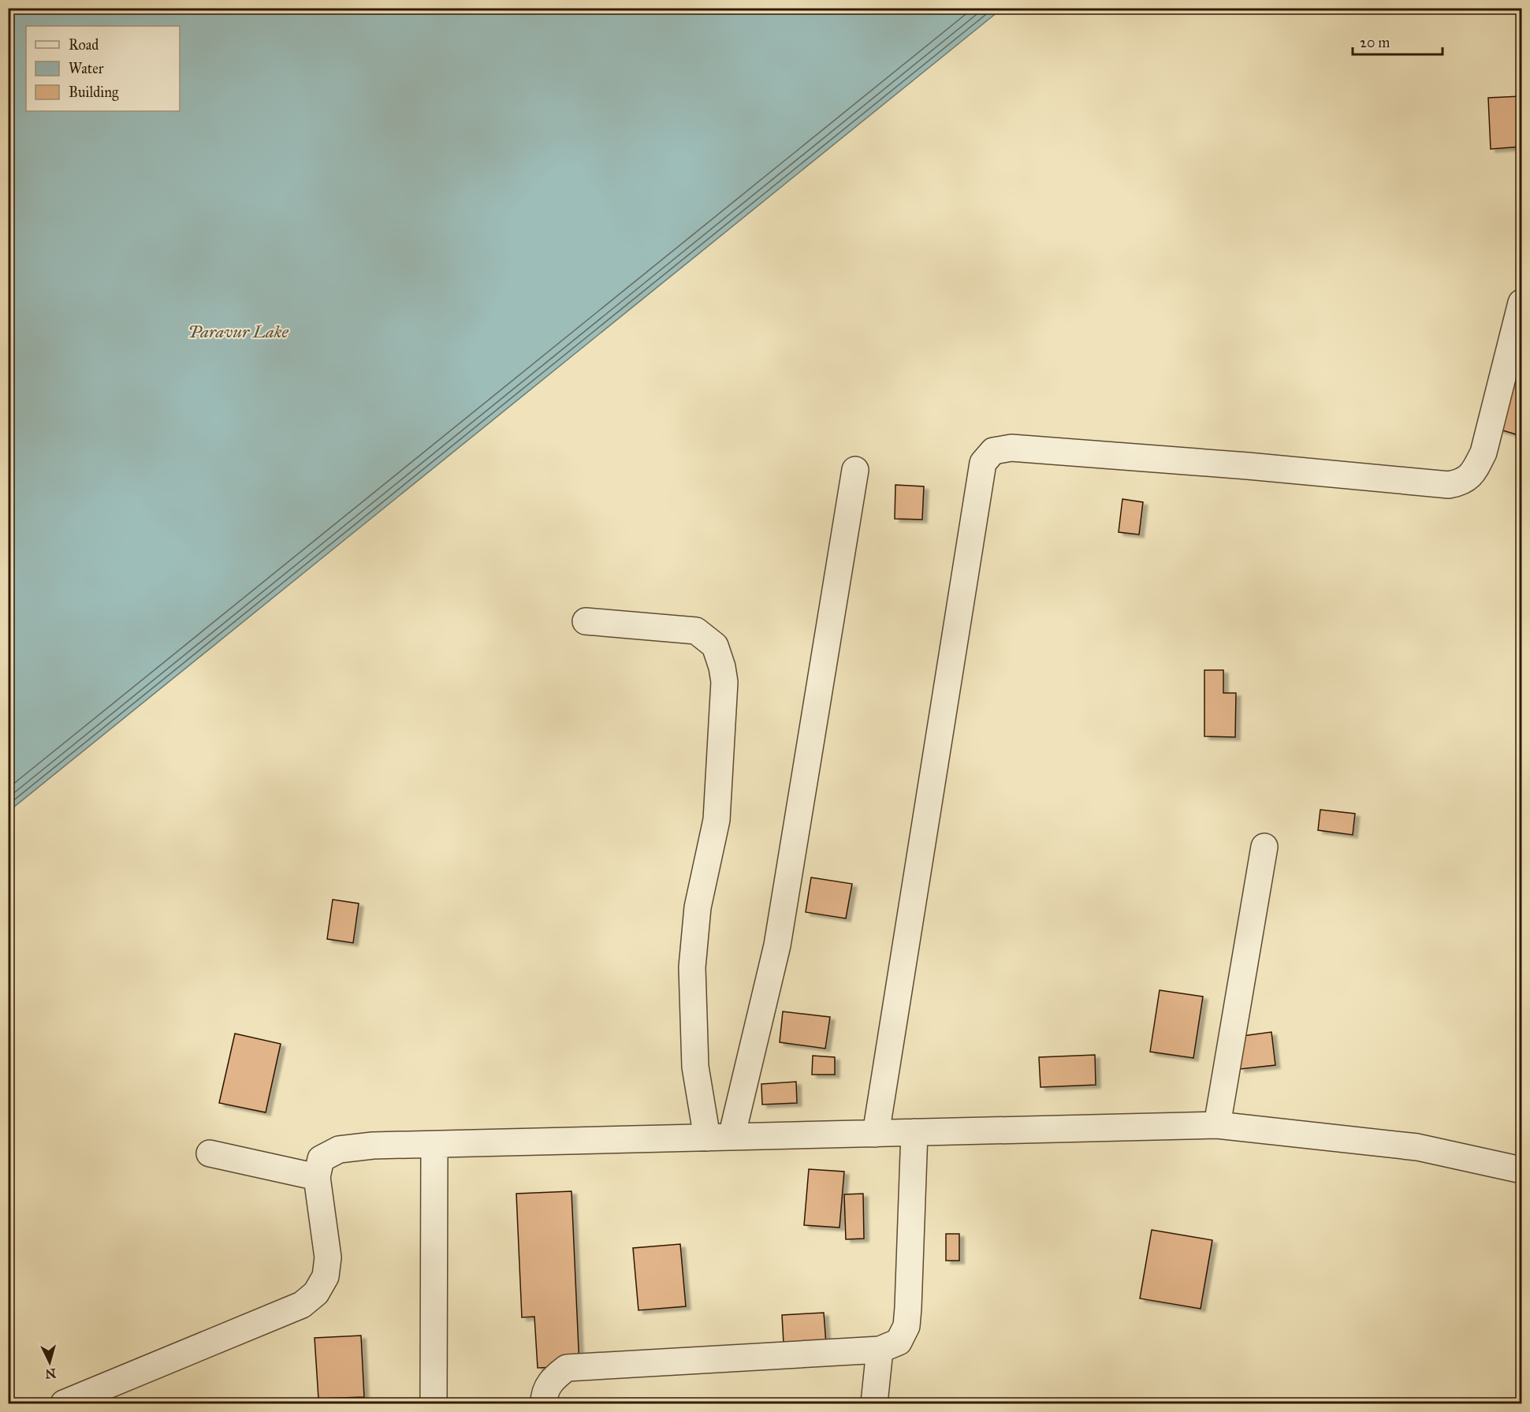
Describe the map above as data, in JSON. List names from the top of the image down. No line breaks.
{"water":["Paravur Lake"],"legend":["Road","Water","Building"],"scale_bar":"20 m","north":"bottom"}
